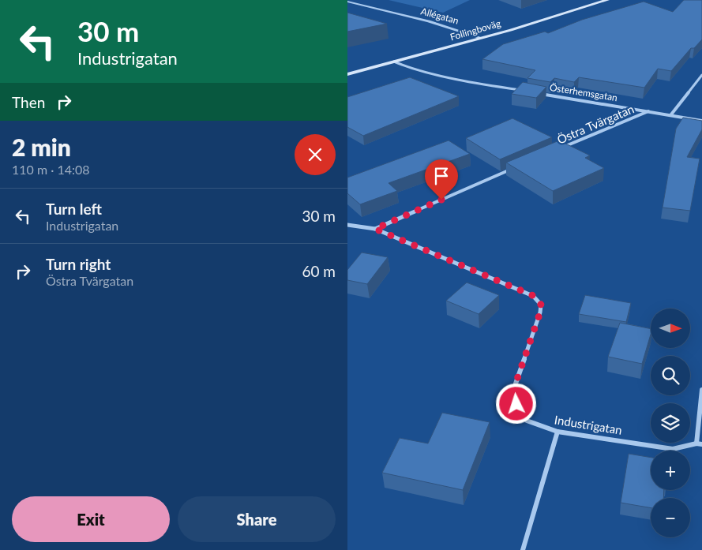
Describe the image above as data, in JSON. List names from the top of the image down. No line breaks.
{"streets":{"main road":["Follingboväg"],"street":["Allégatan","Österhemsgatan","Östra Tvärgatan","Industrigatan"]},"crossings":[["Allégatan","Follingboväg"],["Österhemsgatan","Östra Tvärgatan"]],"north":"right","page":{"turn":["30 m","Industrigatan"],"then":"Then","heading":["2 min","110 m · 14:08"],"list":[{"name":"Turn left","note":"Industrigatan","value":"30 m"},{"name":"Turn right","note":"Östra Tvärgatan","value":"60 m"}],"map_buttons":["+","−"],"buttons":["Exit","Share"]}}
